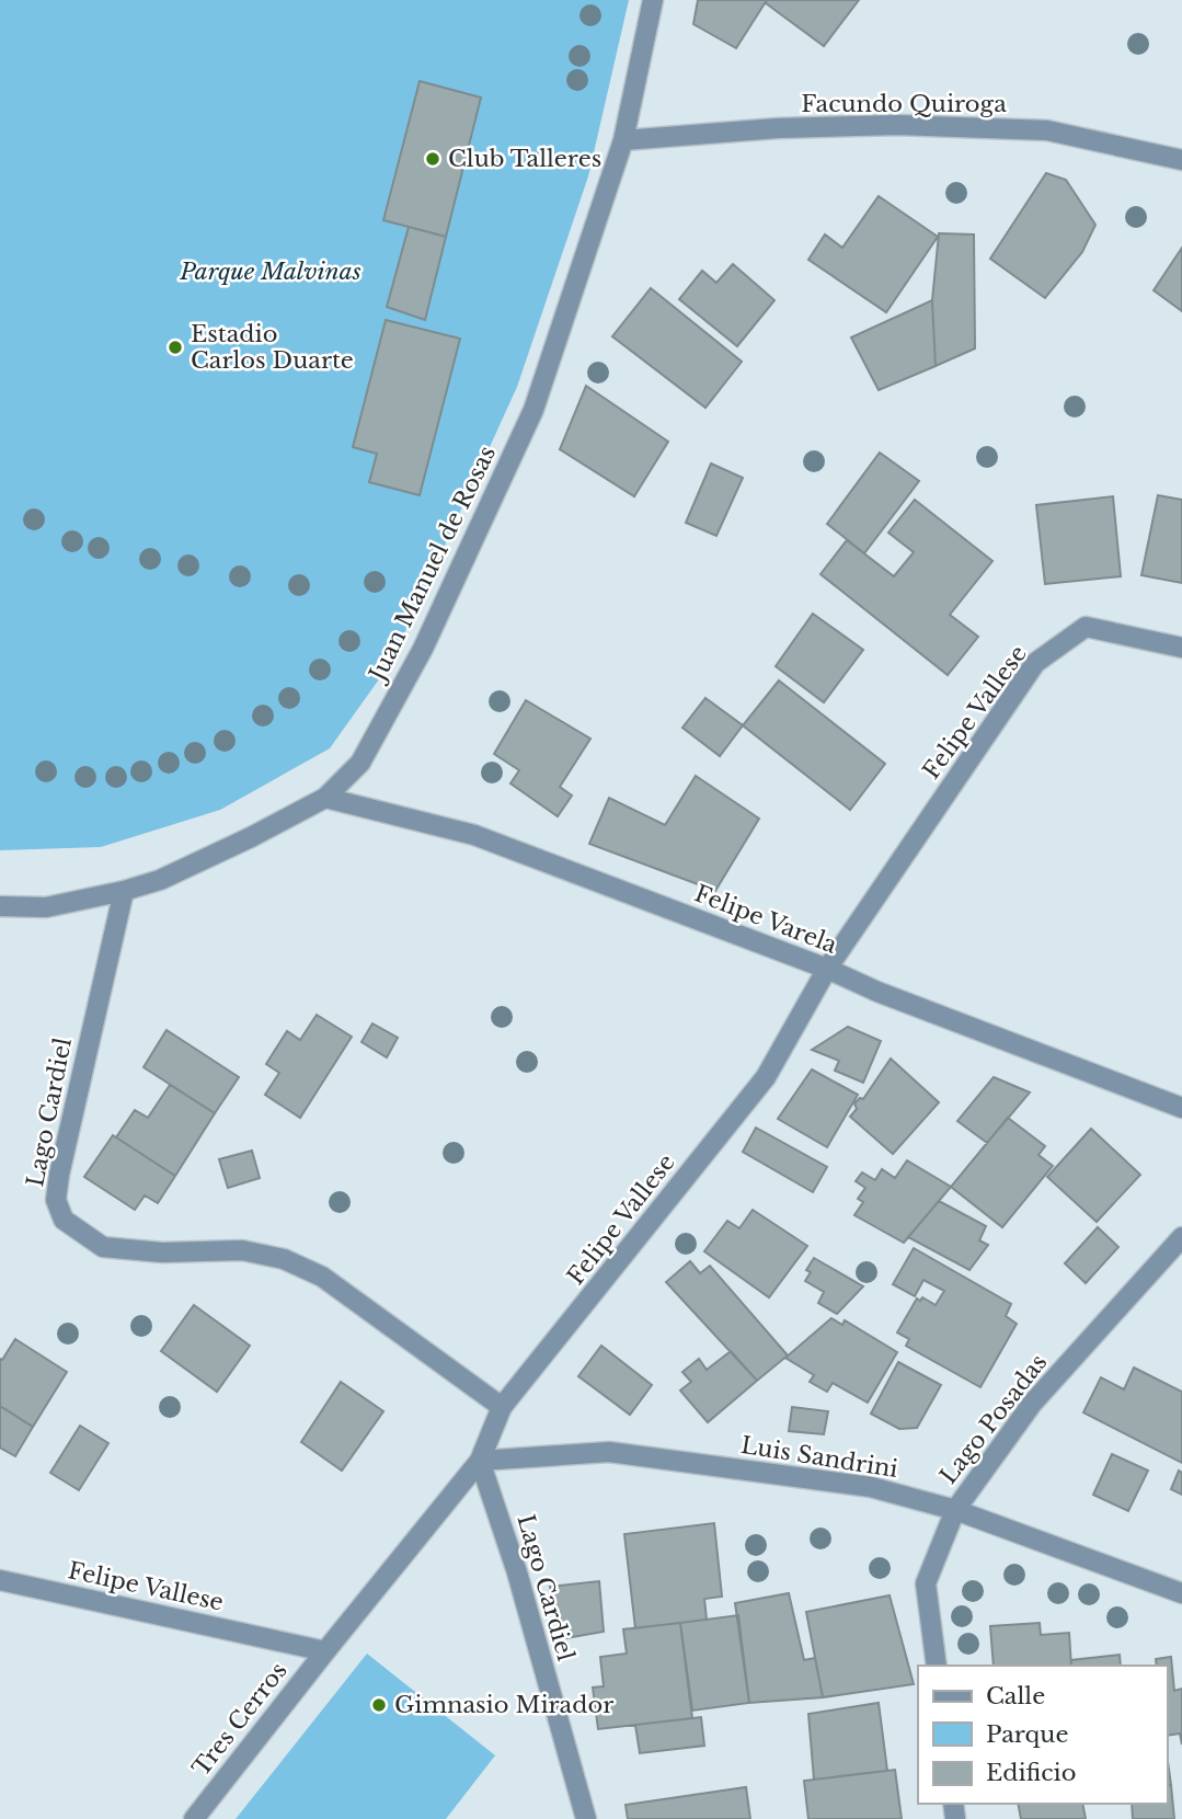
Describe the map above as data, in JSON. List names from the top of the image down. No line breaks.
{"streets":{"street":["Facundo Quiroga","Juan Manuel de Rosas","Felipe Vallese","Felipe Varela","Lago Cardiel","Lago Posadas","Luis Sandrini","Tres Cerros"]},"crossings":[["Facundo Quiroga","Juan Manuel de Rosas"],["Juan Manuel de Rosas","Felipe Varela"],["Juan Manuel de Rosas","Lago Cardiel"],["Felipe Vallese","Felipe Varela"],["Felipe Vallese","Lago Cardiel"],["Felipe Vallese","Luis Sandrini"],["Felipe Vallese","Tres Cerros"],["Lago Cardiel","Luis Sandrini"],["Lago Posadas","Luis Sandrini"]],"parks":["Parque Malvinas"],"places":["Club Talleres","Estadio Carlos Duarte","Gimnasio Mirador"],"legend":["Calle","Parque","Edificio"]}
